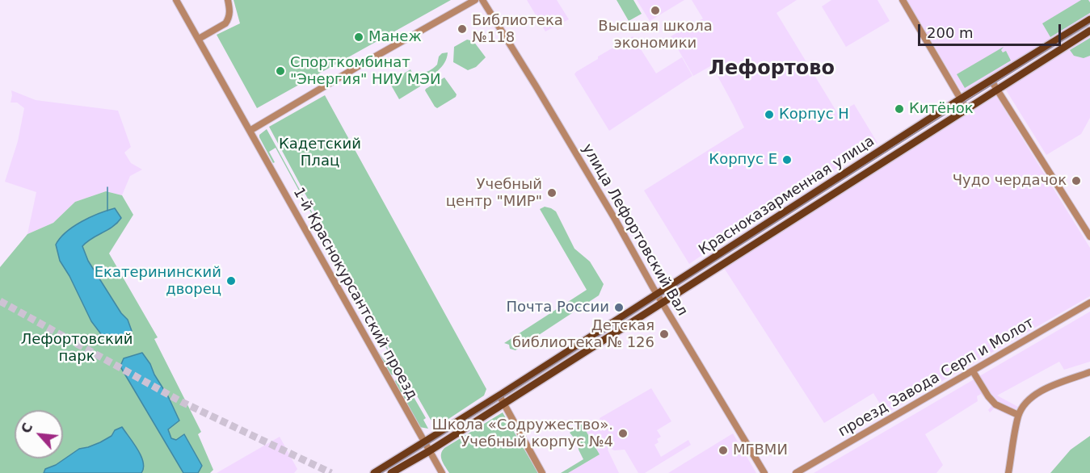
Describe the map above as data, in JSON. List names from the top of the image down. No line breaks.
{"streets":{"main road":["Красноказарменная улица"],"street":["улица Лефортовский Вал","1-й Краснокурсантский проезд","проезд Завода Серп и Молот"]},"crossings":[["Красноказарменная улица","улица Лефортовский Вал"],["Красноказарменная улица","1-й Краснокурсантский проезд"]],"districts":["Лефортово"],"parks":["Кадетский Плац","Лефортовский парк"],"places":["Высшая школа экономики","Библиотека №118","Манеж","Спорткомбинат \"Энергия\" НИУ МЭИ","Китёнок","Корпус Н","Корпус Е","Чудо чердачок","Учебный центр \"МИР\"","Екатерининский дворец","Почта России","Детская библиотека № 126","Школа «Содружество». Учебный корпус №4","МГВМИ"],"scale_bar":"200 m","north":"top left"}
